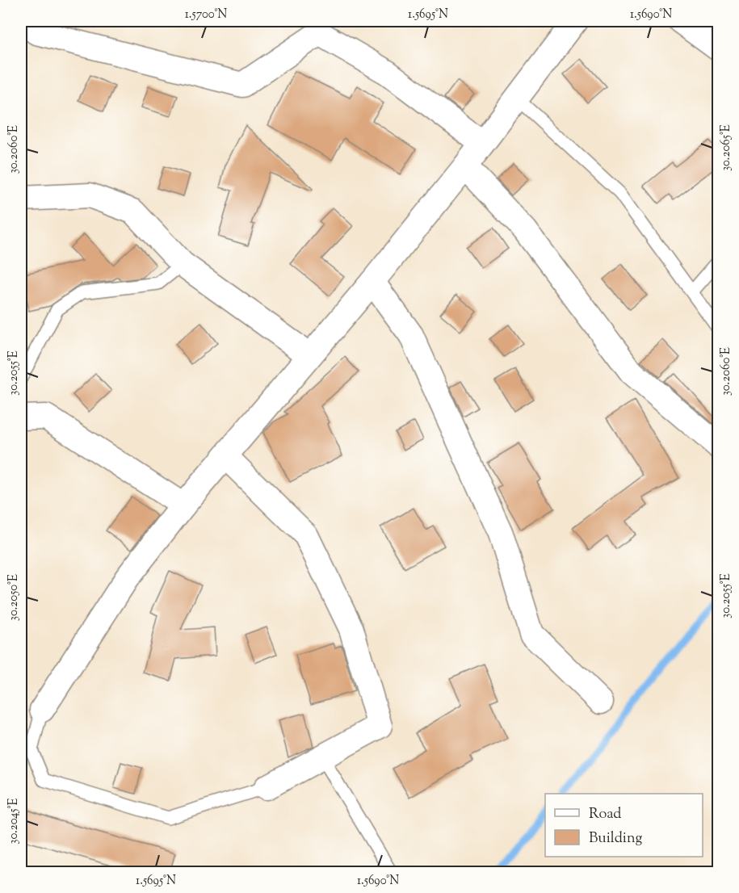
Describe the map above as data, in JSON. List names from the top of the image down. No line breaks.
{"legend":["Road","Building"],"coordinates":["1.5700°N","1.5695°N","1.5690°N","30.2065°E","30.2060°E","30.2055°E","30.2050°E","30.2045°E"]}
